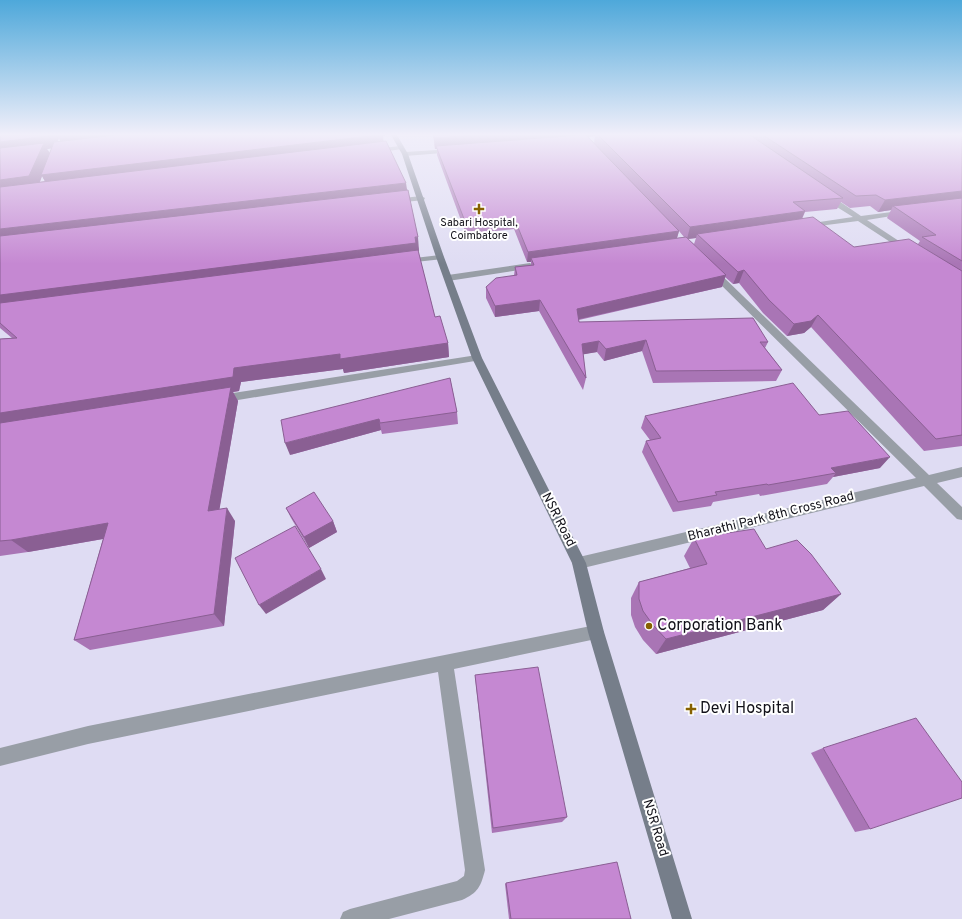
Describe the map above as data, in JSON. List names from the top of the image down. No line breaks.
{"streets":{"main road":["NSR Road"],"street":["Bharathi Park 8th Cross Road"]},"crossings":[["Bharathi Park 8th Cross Road","NSR Road"]],"places":{"health":["Sabari Hospital, Coimbatore","Devi Hospital"],"other":["Corporation Bank"]}}
